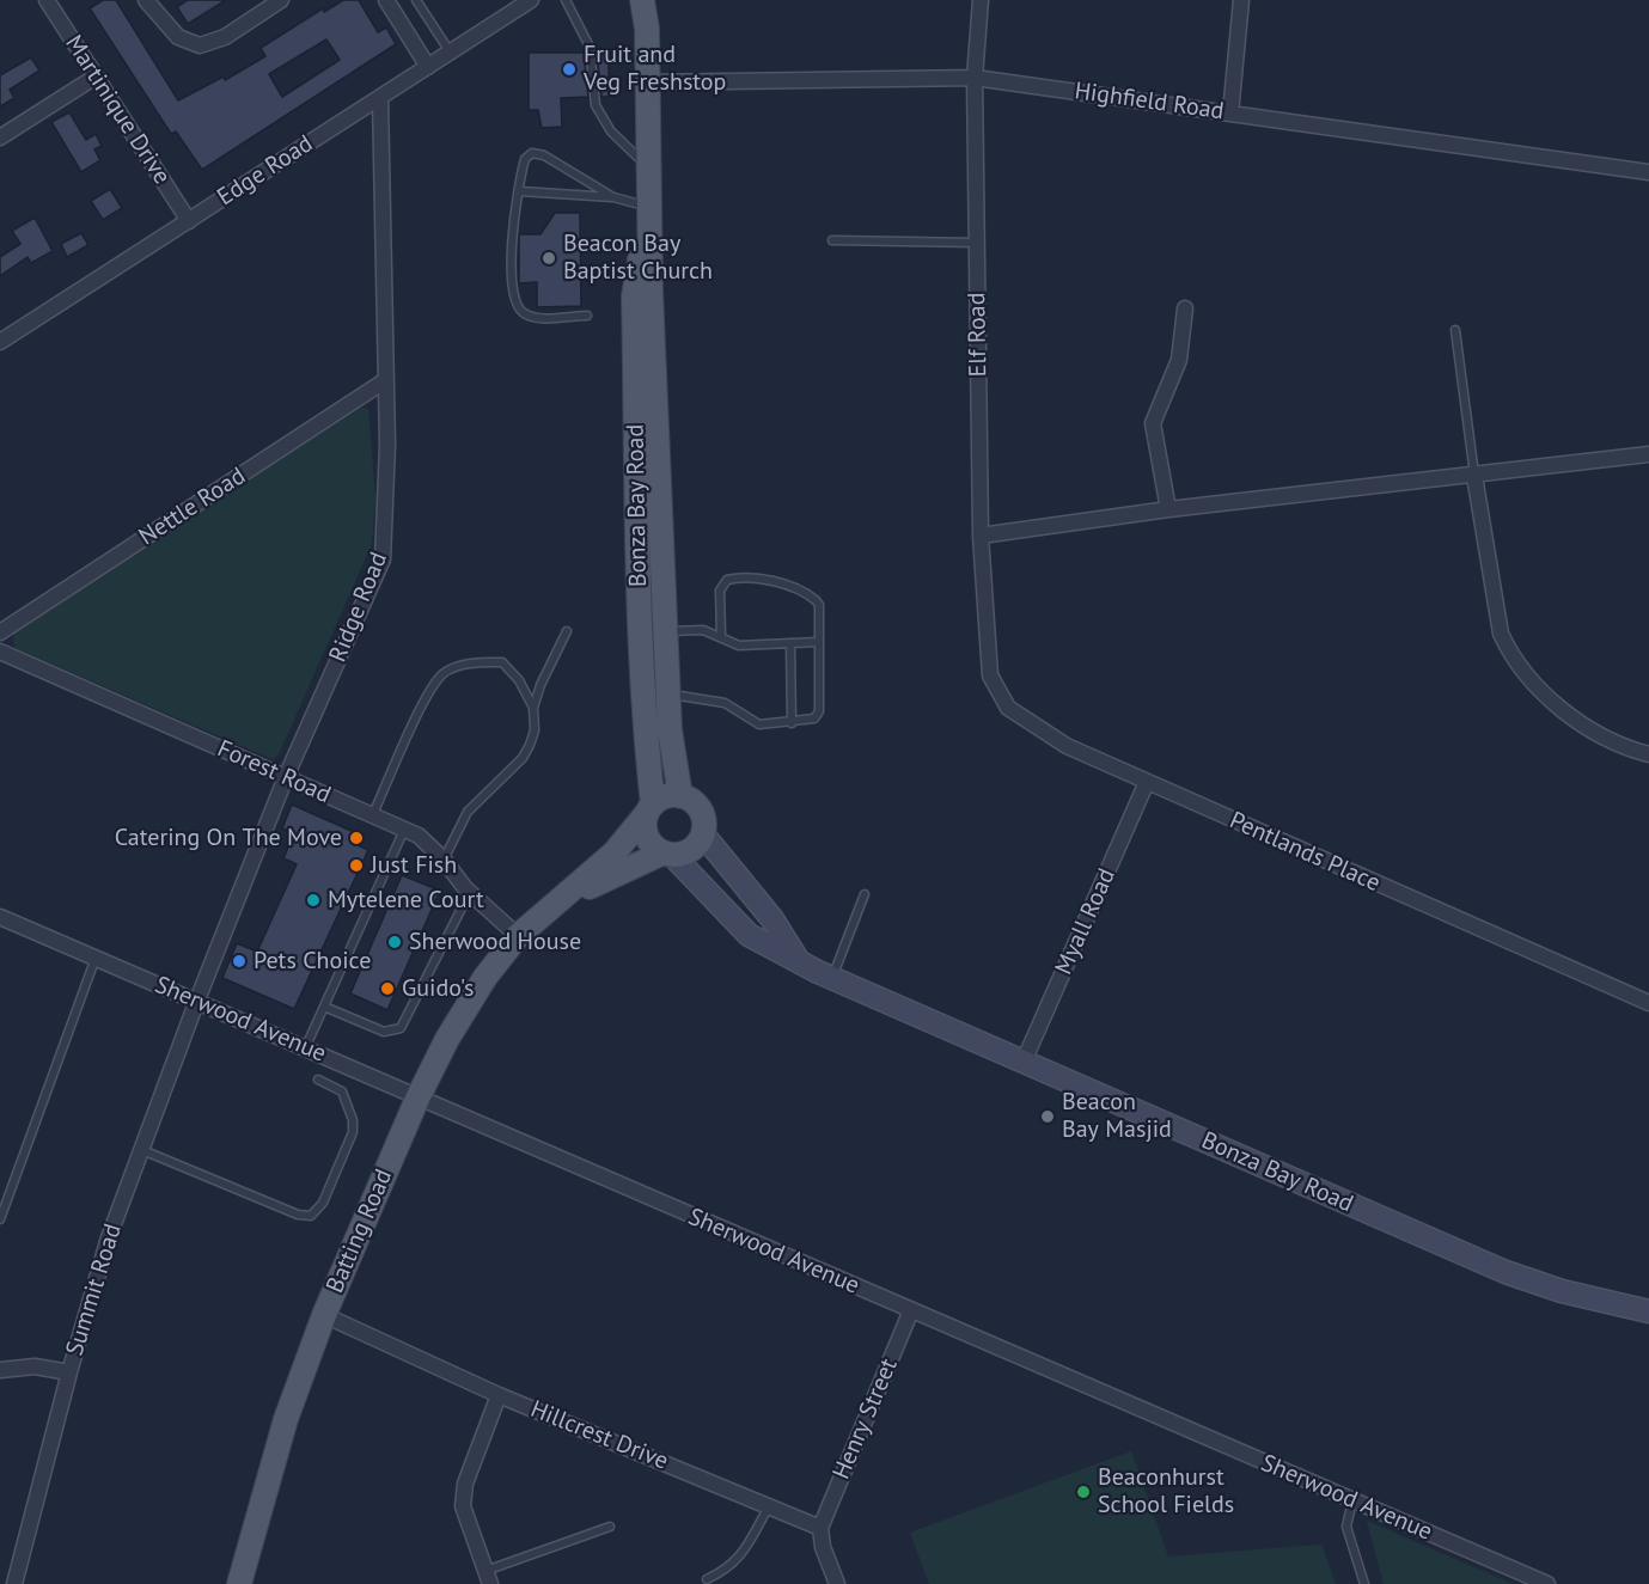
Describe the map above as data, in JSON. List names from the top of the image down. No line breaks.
{"streets":{"main road":["Bonza Bay Road","Batting Road"],"street":["Highfield Road","Martinique Drive","Edge Road","Elf Road","Nettle Road","Ridge Road","Forest Road","Pentlands Place","Myall Road","Sherwood Avenue","Summit Road","Henry Street","Hillcrest Drive"]},"crossings":[["Highfield Road","Elf Road"],["Highfield Road","Bonza Bay Road"],["Martinique Drive","Edge Road"],["Edge Road","Ridge Road"],["Elf Road","Pentlands Place"],["Bonza Bay Road","Myall Road"],["Bonza Bay Road","Batting Road"],["Nettle Road","Ridge Road"],["Ridge Road","Forest Road"],["Ridge Road","Sherwood Avenue"],["Ridge Road","Summit Road"],["Forest Road","Batting Road"],["Pentlands Place","Myall Road"],["Sherwood Avenue","Batting Road"],["Sherwood Avenue","Summit Road"],["Sherwood Avenue","Henry Street"],["Batting Road","Hillcrest Drive"],["Henry Street","Hillcrest Drive"]],"places":["Fruit and Veg Freshstop","Beacon Bay Baptist Church","Catering On The Move","Just Fish","Mytelene Court","Sherwood House","Pets Choice","Guido's","Beacon Bay Masjid","Beaconhurst School Fields"]}
